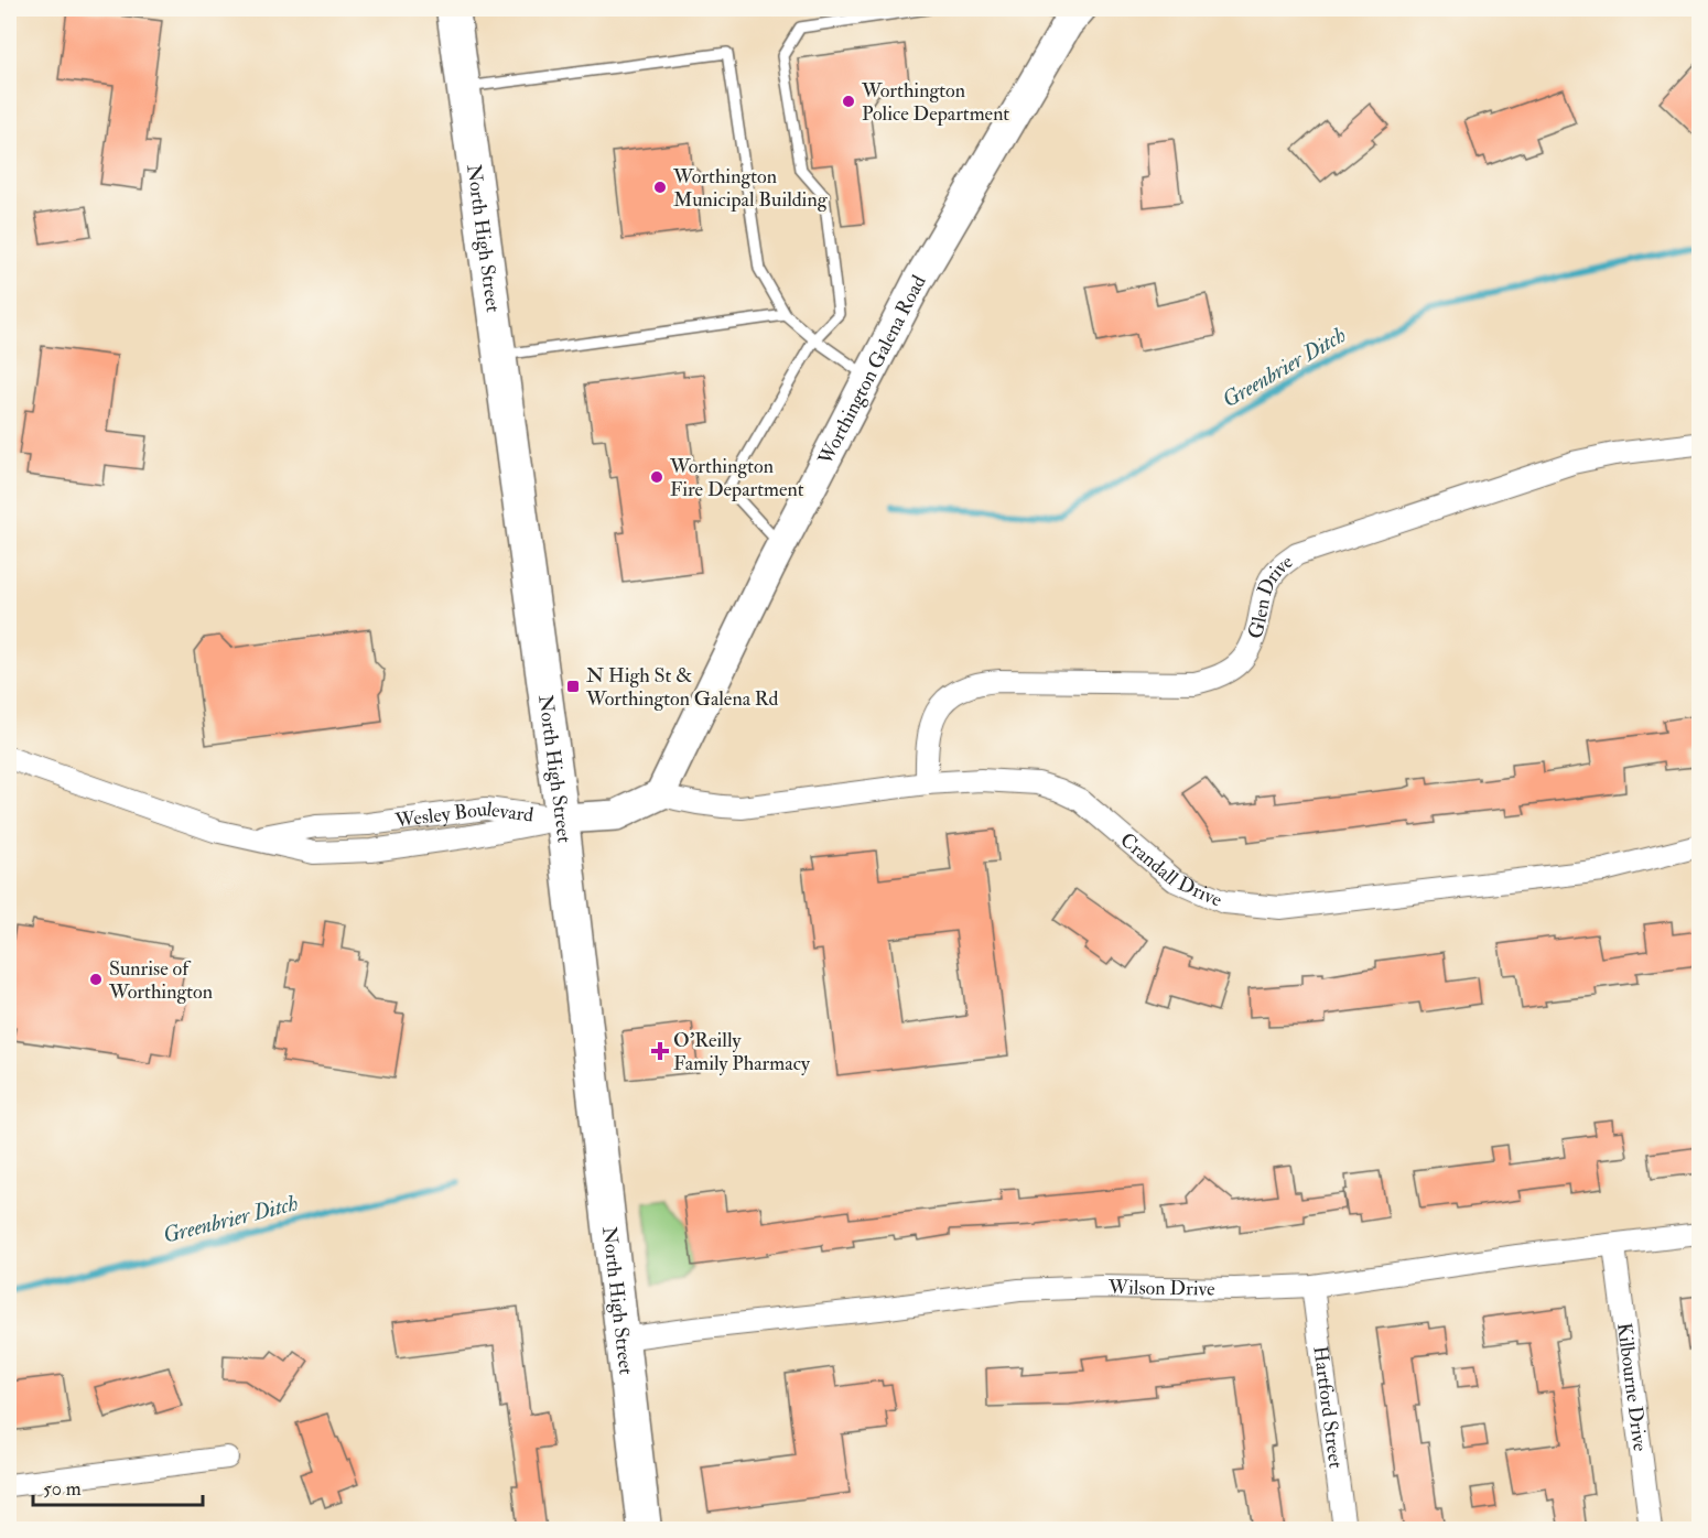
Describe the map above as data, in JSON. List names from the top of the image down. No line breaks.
{"streets":{"main road":["North High Street"],"street":["Worthington Galena Road","Glen Drive","Wesley Boulevard","Crandall Drive","Wilson Drive","Kilbourne Drive","Hartford Street"]},"crossings":[["North High Street","Wesley Boulevard"],["North High Street","Wilson Drive"],["Worthington Galena Road","Crandall Drive"],["Glen Drive","Crandall Drive"],["Wilson Drive","Kilbourne Drive"],["Wilson Drive","Hartford Street"]],"water":["Greenbrier Ditch"],"places":{"other":["Worthington Police Department","Worthington Municipal Building","Worthington Fire Department","Sunrise of Worthington"],"transit":["N High St & Worthington Galena Rd"],"health":["O'Reilly Family Pharmacy"]},"scale_bar":"50 m"}
